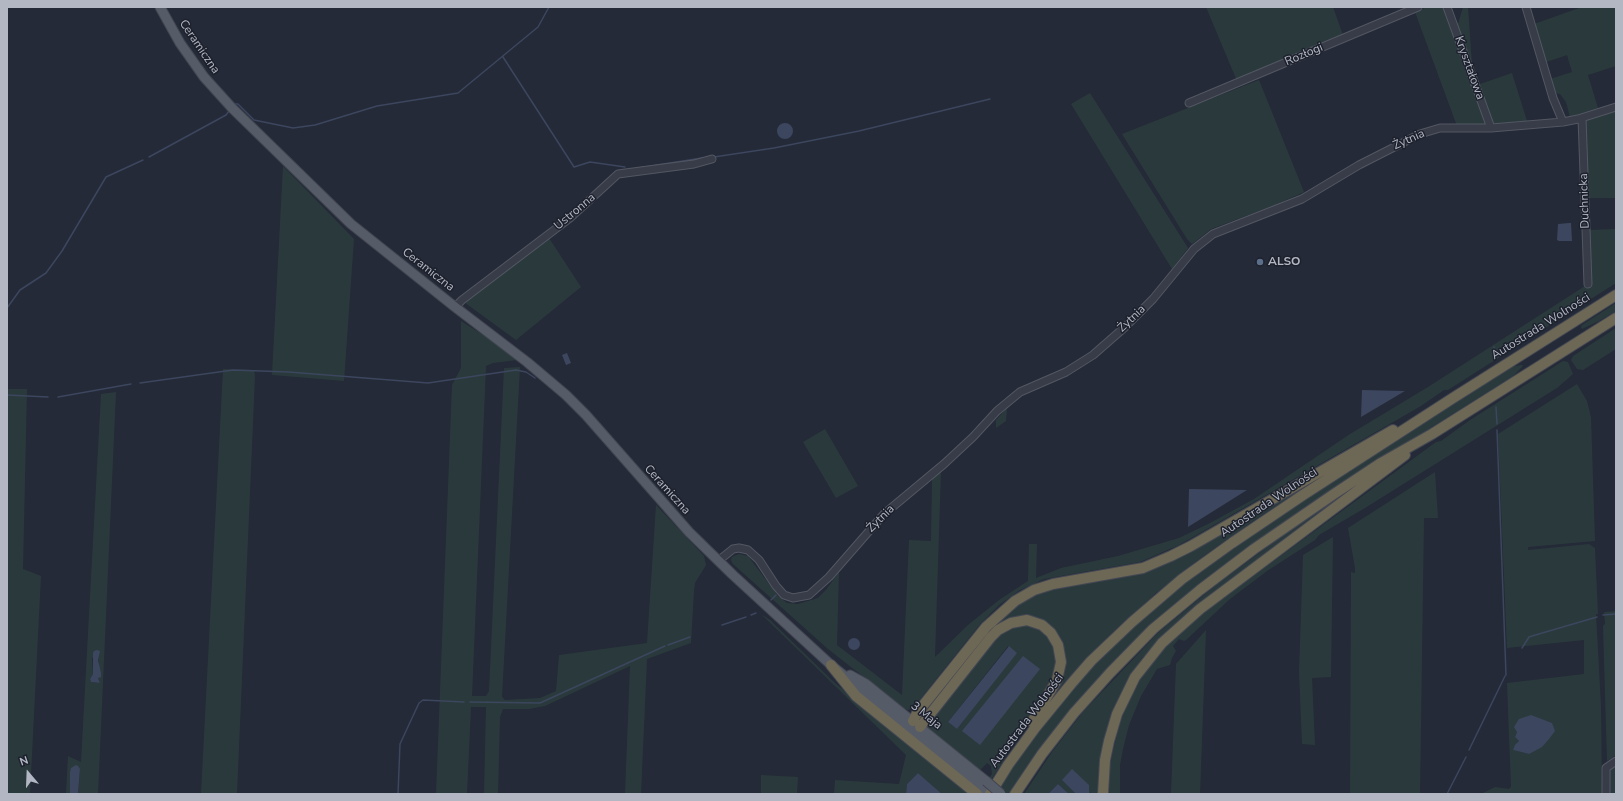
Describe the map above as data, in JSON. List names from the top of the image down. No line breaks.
{"streets":{"highway":["Autostrada Wolności"],"main road":["Ceramiczna","3 Maja"],"street":["Rozłogi","Kryształowa","Żytnia","Duchnicka","Ustronna"]},"crossings":[["Ceramiczna","Ustronna"],["Ceramiczna","3 Maja"],["Kryształowa","Żytnia"],["Żytnia","Duchnicka"],["Żytnia","3 Maja"],["Autostrada Wolności","3 Maja"]],"places":["ALSO"],"north":"top"}
